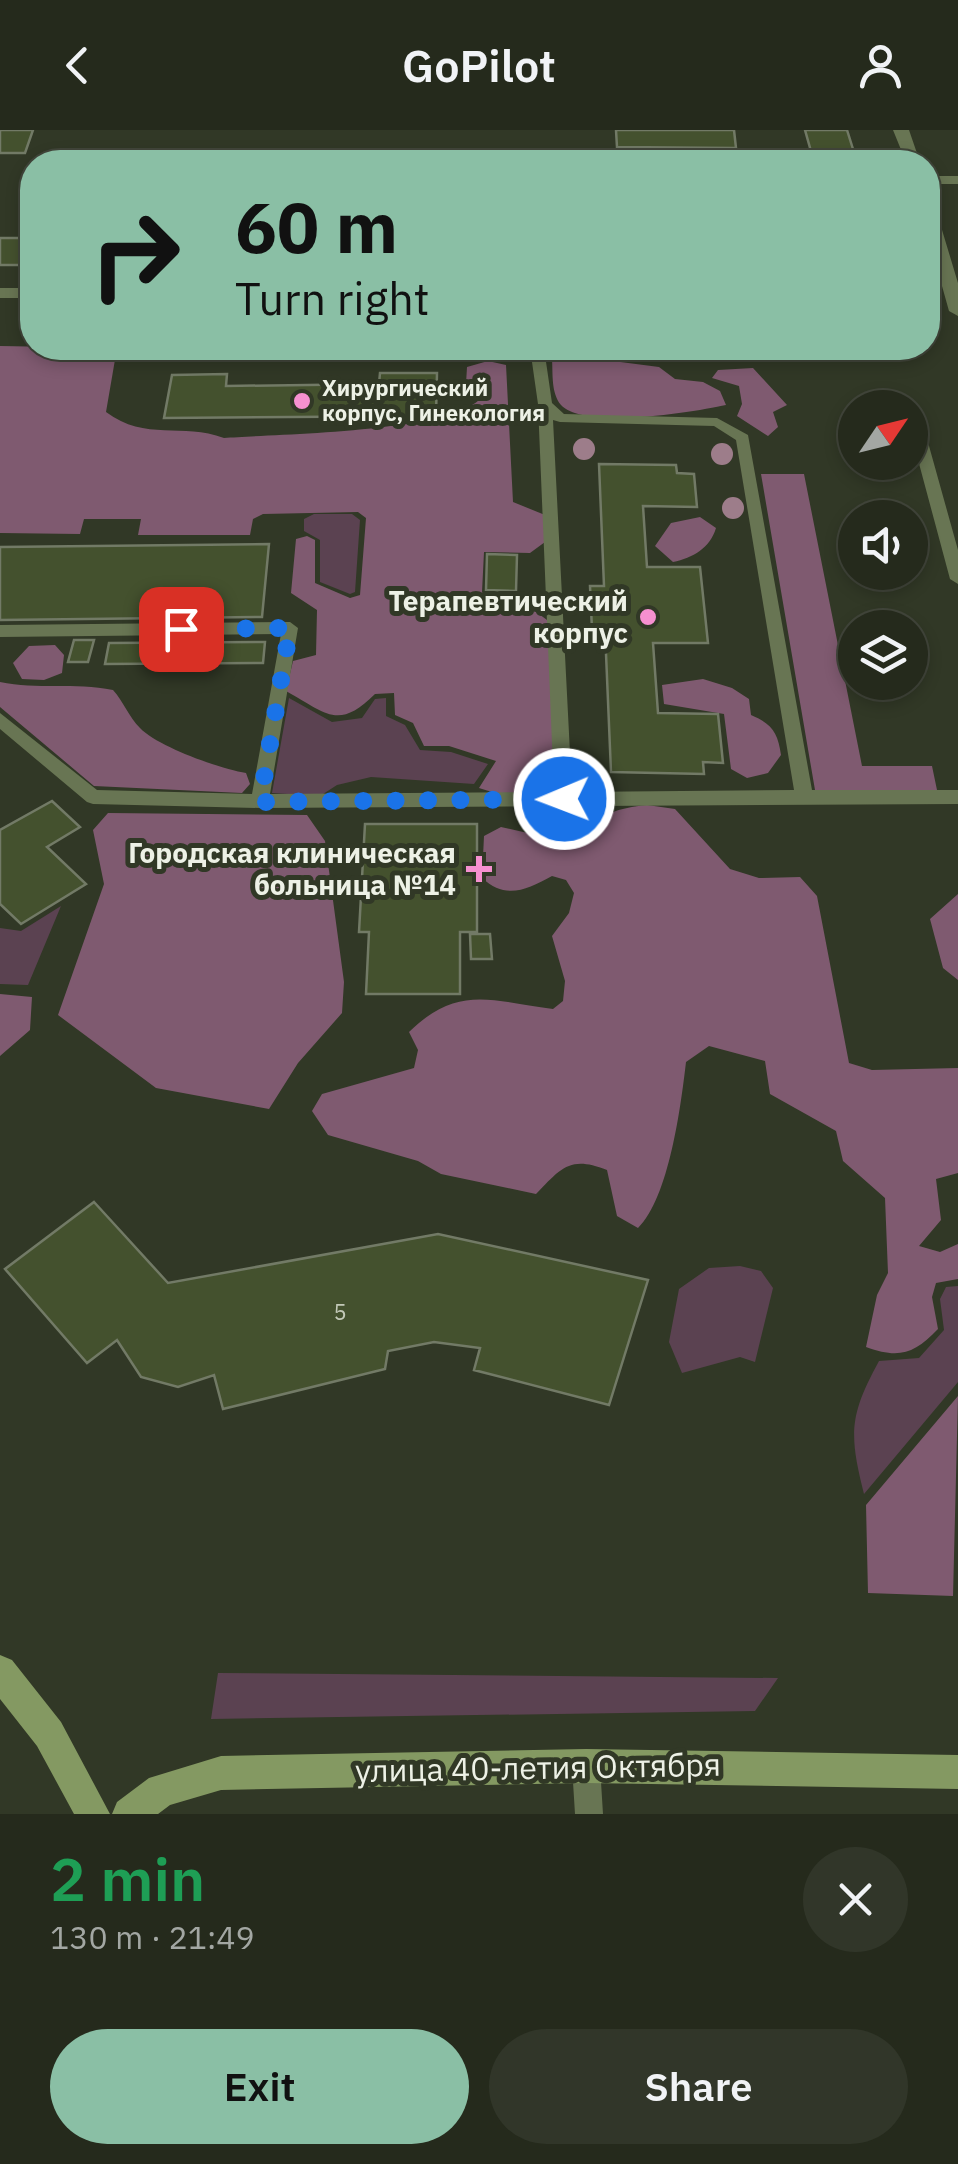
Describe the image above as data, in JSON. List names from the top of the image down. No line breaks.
{"streets":{"main road":["улица 40-летия Октября"]},"places":{"other":["Хирургический корпус, Гинекология","Терапевтический корпус"],"health":["Городская клиническая больница №14"]},"house_numbers":["5"],"north":"top right","page":{"header":"GoPilot","turn":["60 m","Turn right"],"heading":["2 min","130 m · 21:49"],"buttons":["Exit","Share"]}}
